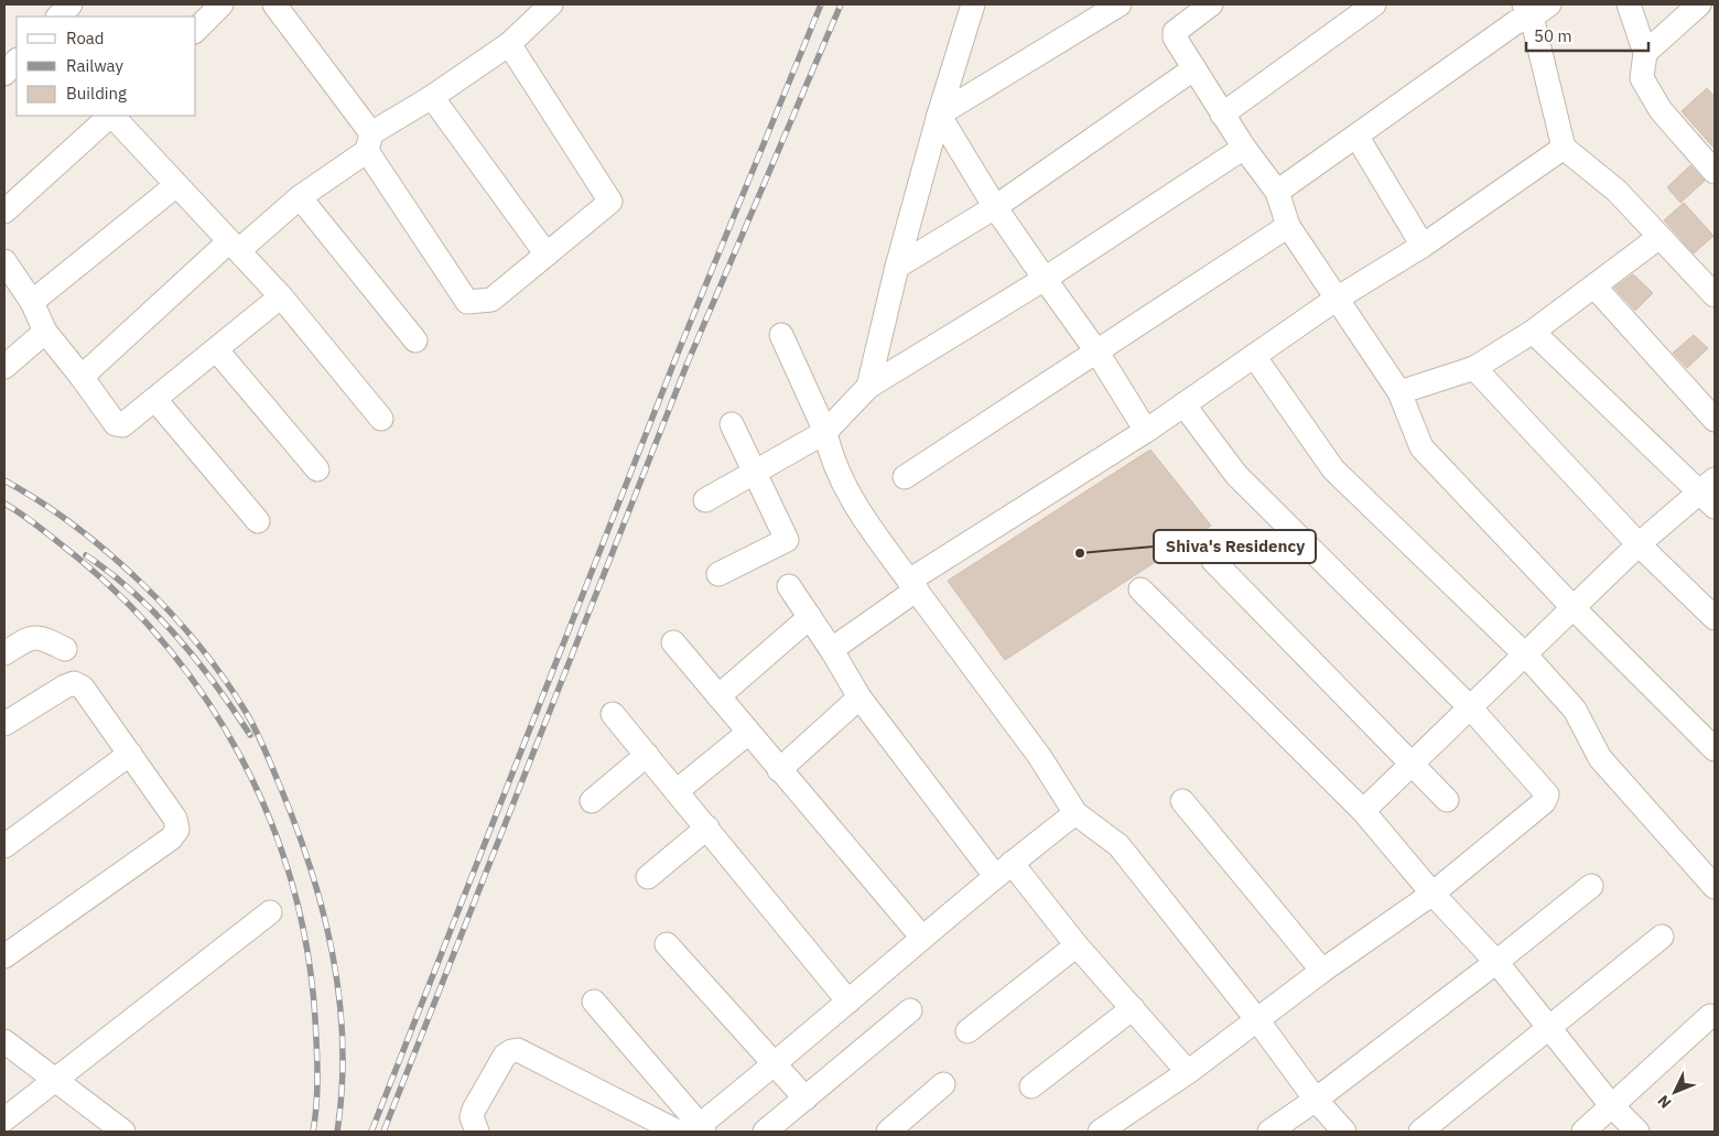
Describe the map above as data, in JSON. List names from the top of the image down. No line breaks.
{"places":["Shiva's Residency"],"legend":["Road","Railway","Building"],"scale_bar":"50 m","north":"bottom left"}
